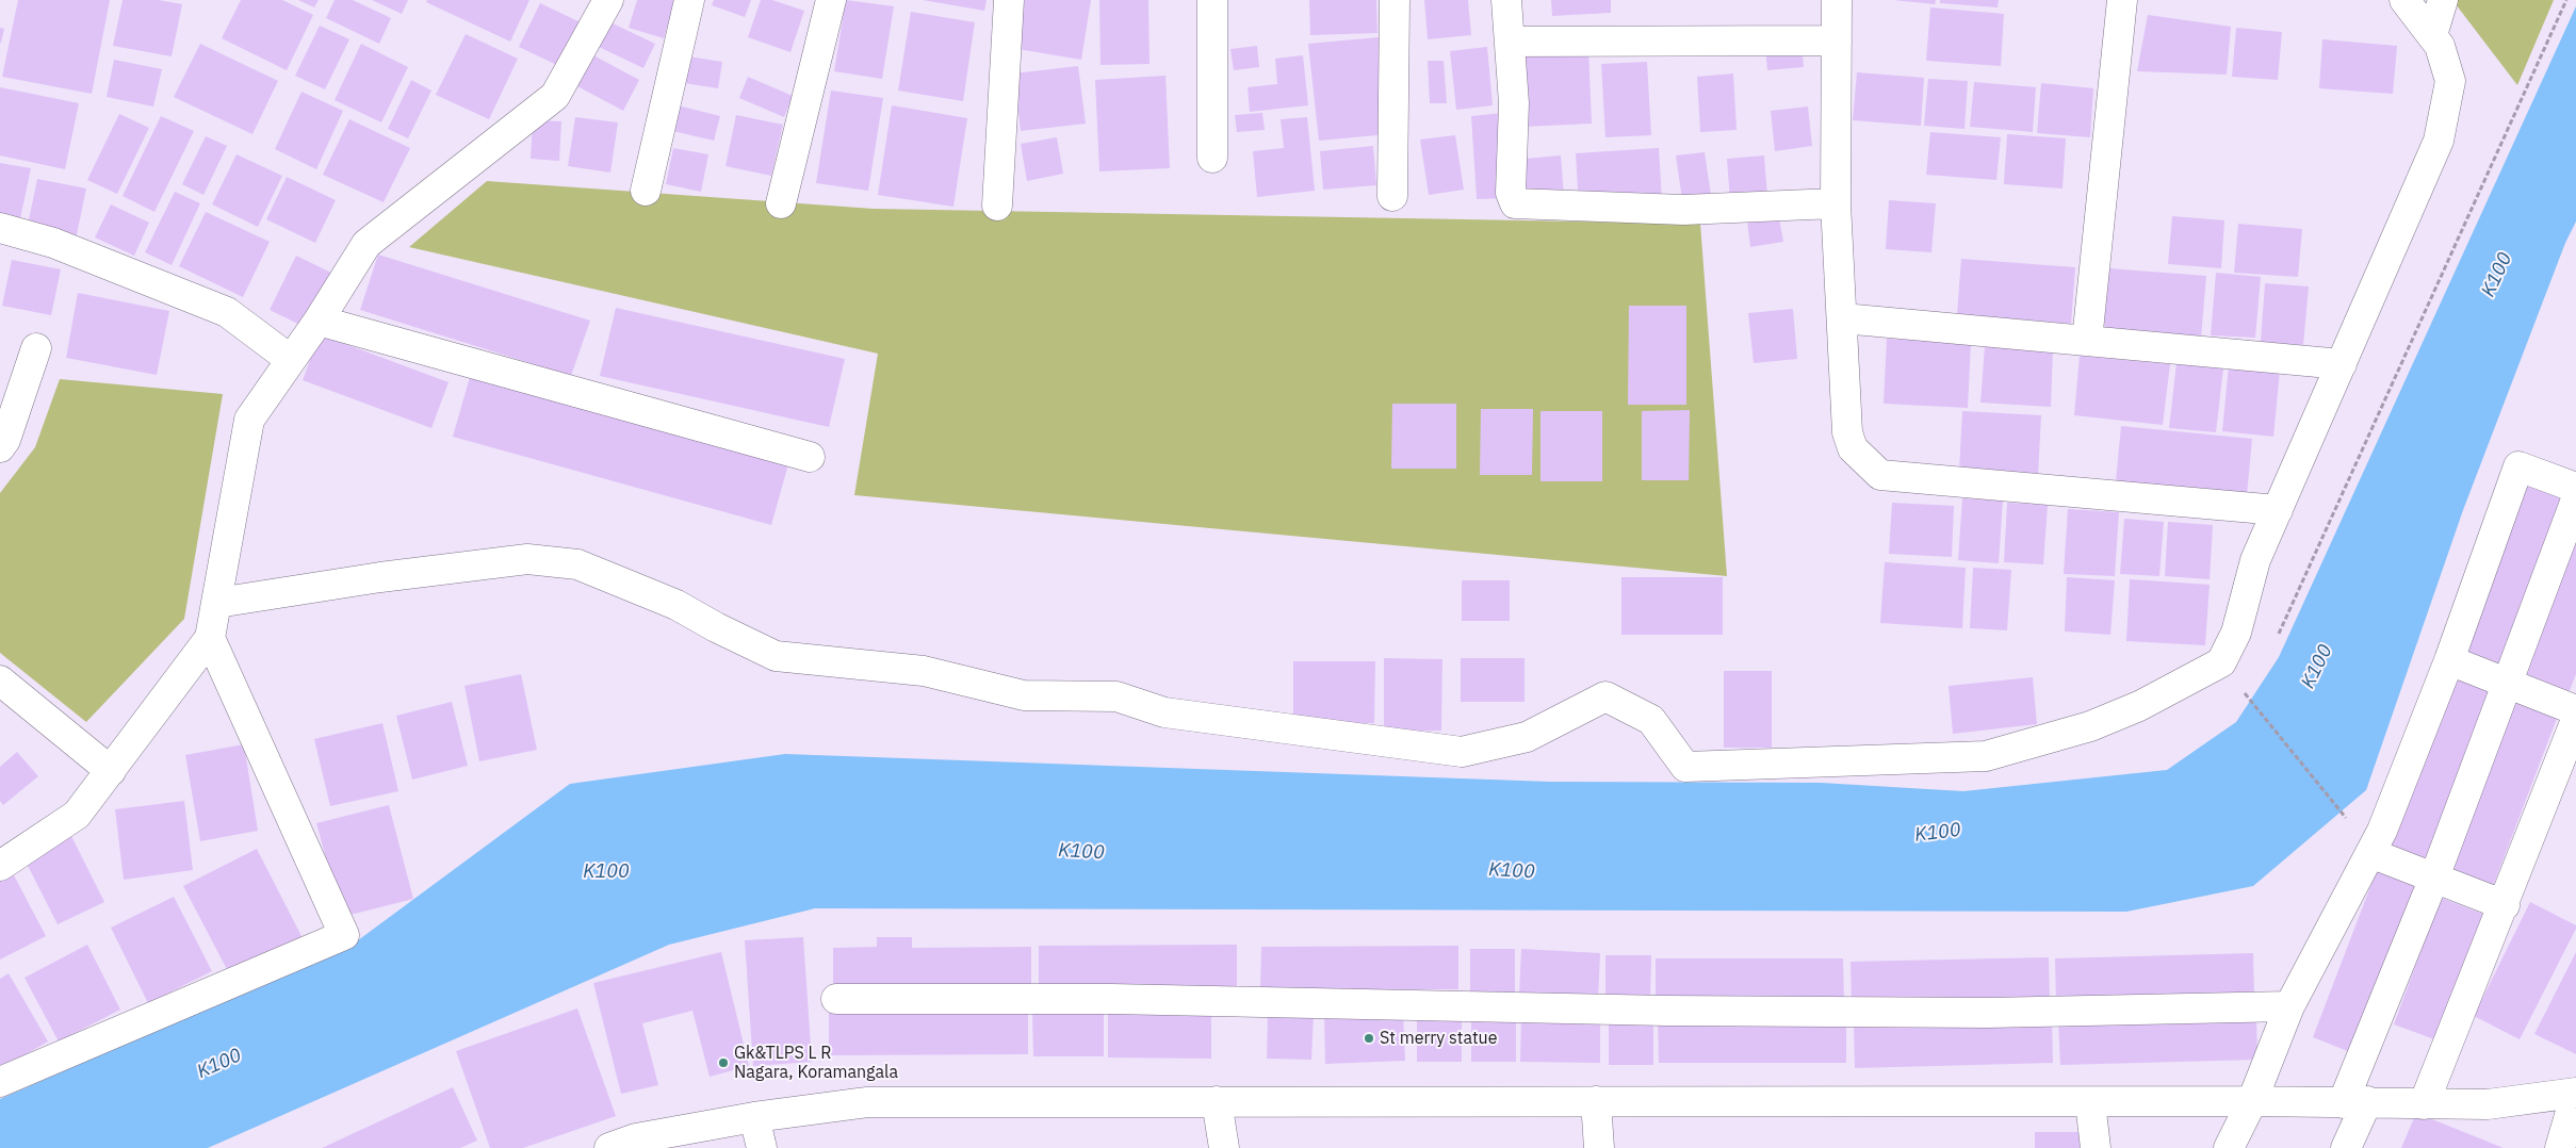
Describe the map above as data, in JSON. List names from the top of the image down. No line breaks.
{"water":["K100"],"places":["St merry statue","Gk&TLPS L R Nagara, Koramangala"]}
